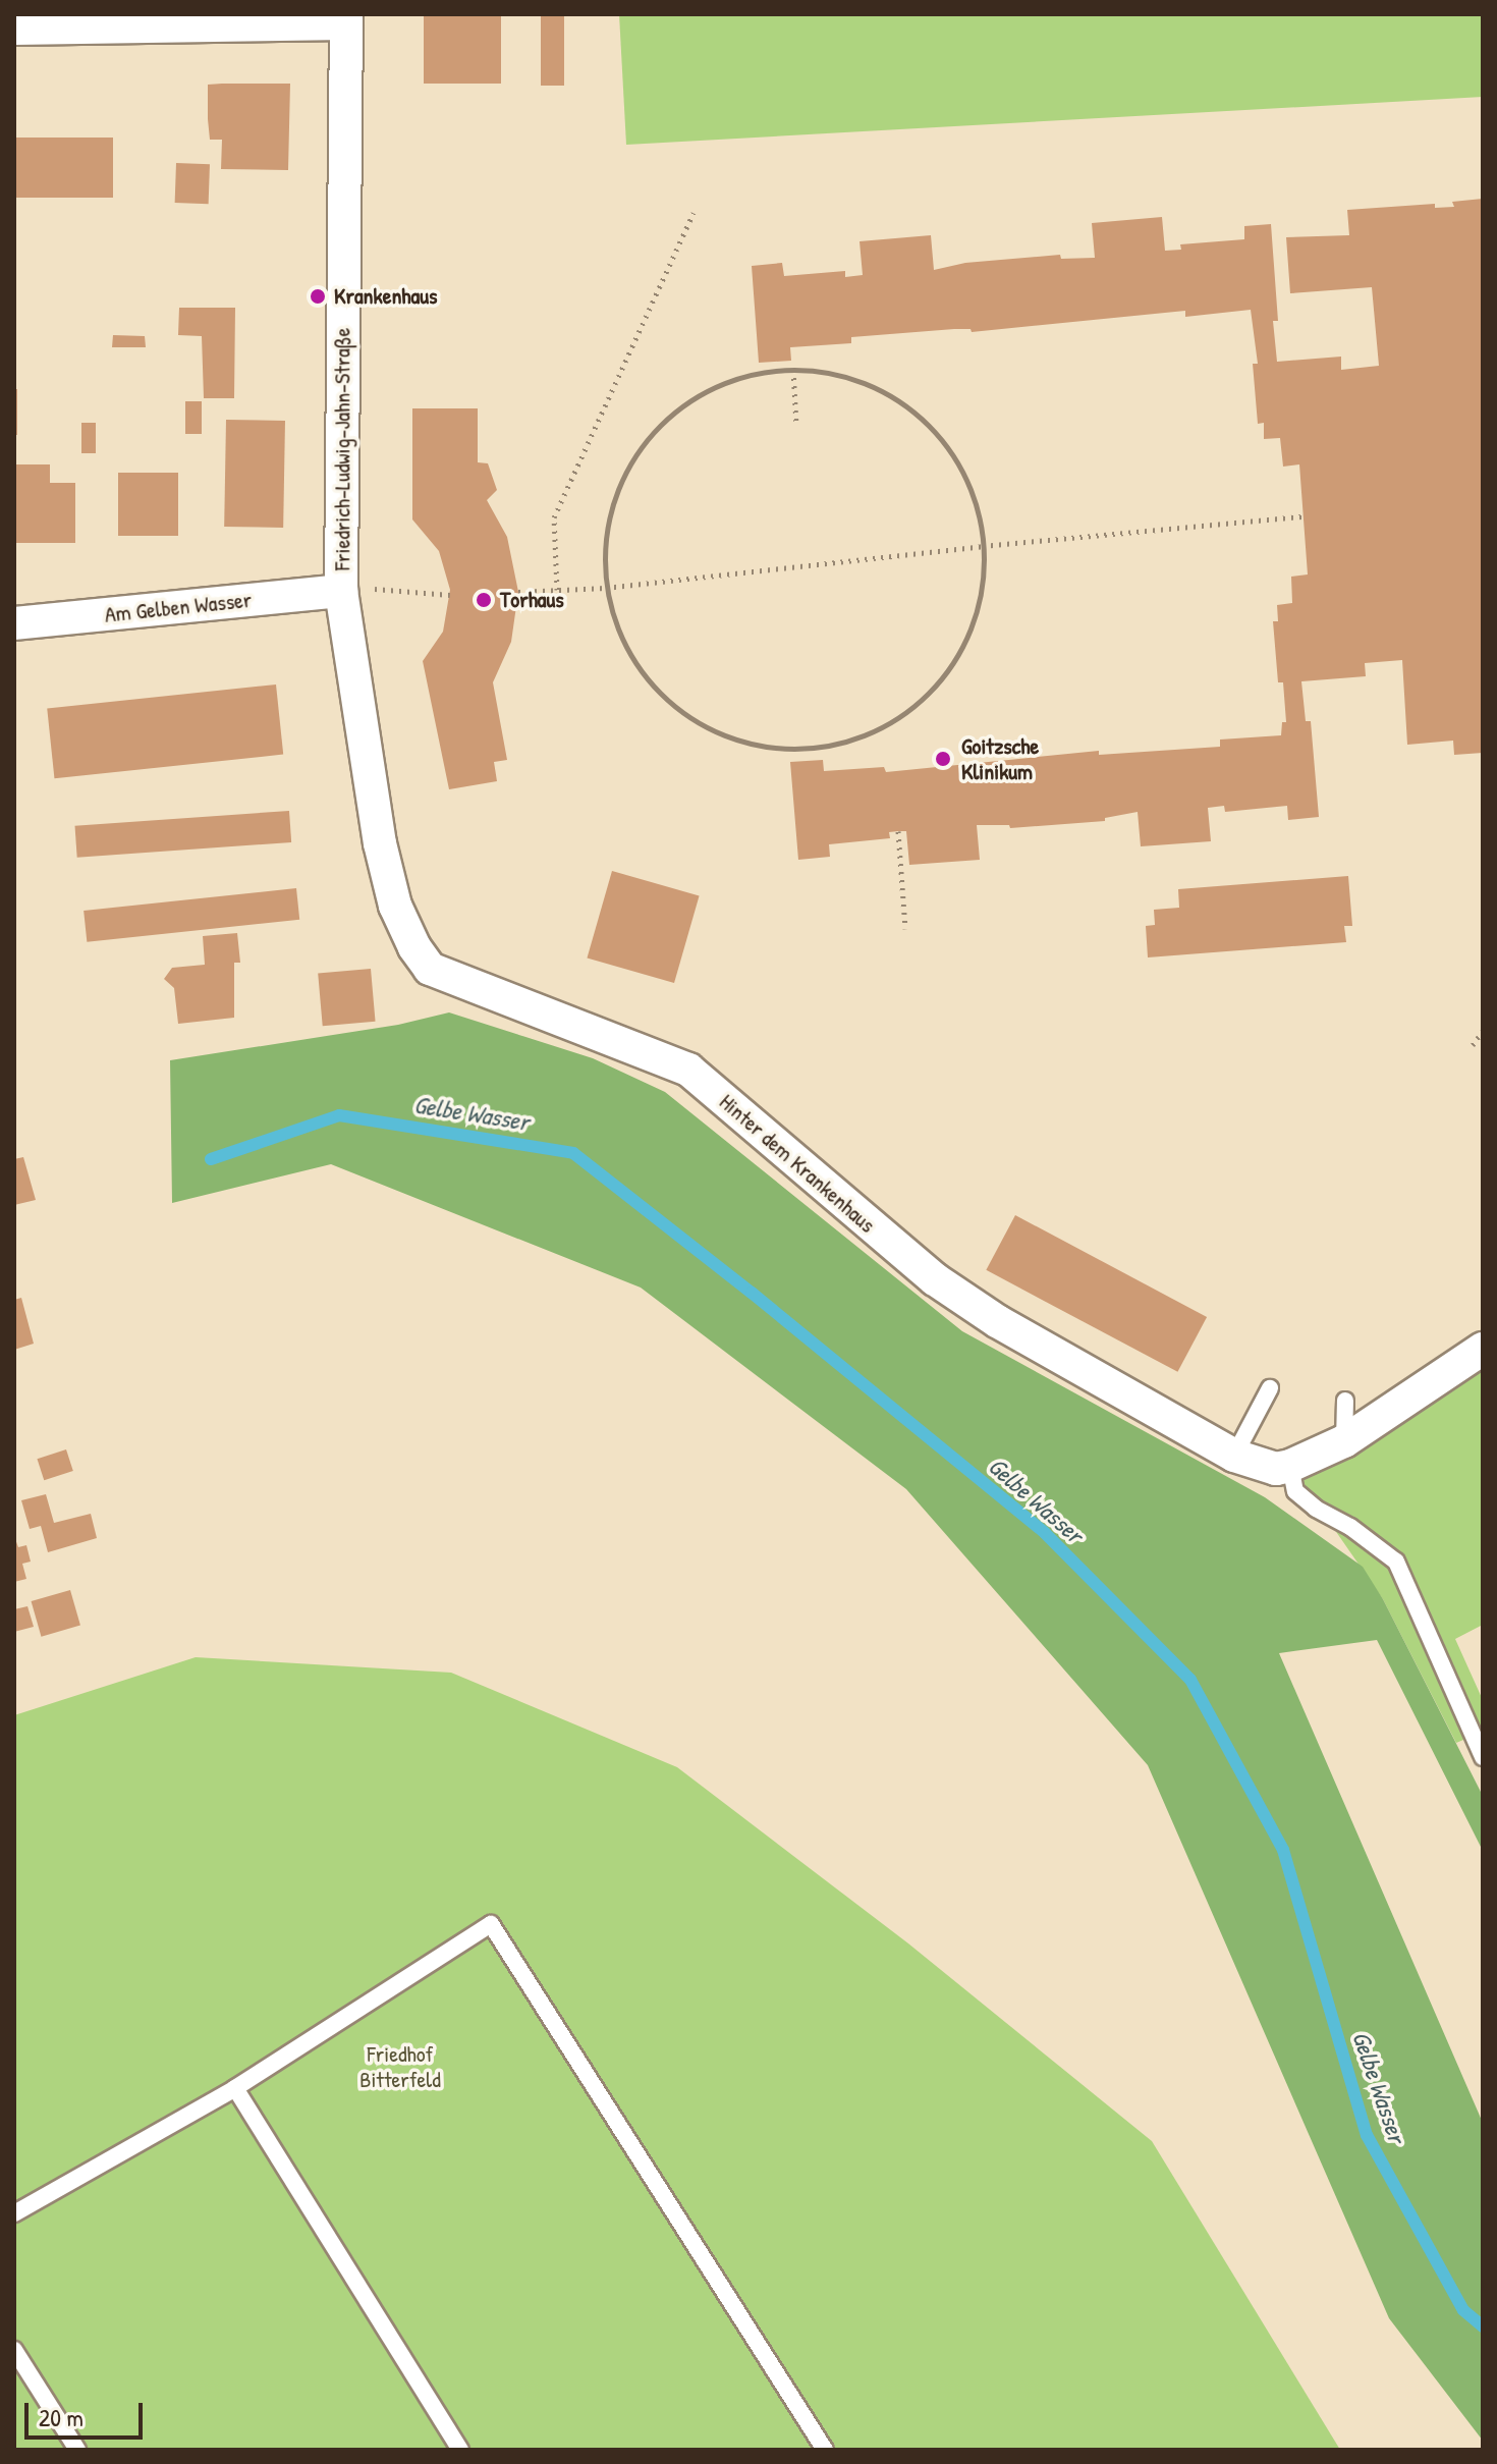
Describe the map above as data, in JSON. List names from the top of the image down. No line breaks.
{"streets":{"street":["Friedrich-Ludwig-Jahn-Straße","Am Gelben Wasser","Hinter dem Krankenhaus"]},"crossings":[["Friedrich-Ludwig-Jahn-Straße","Am Gelben Wasser"],["Friedrich-Ludwig-Jahn-Straße","Hinter dem Krankenhaus"],["Am Gelben Wasser","Hinter dem Krankenhaus"]],"water":["Gelbe Wasser"],"parks":["Friedhof Bitterfeld"],"places":["Krankenhaus","Torhaus","Goitzsche Klinikum"],"scale_bar":"20 m"}
